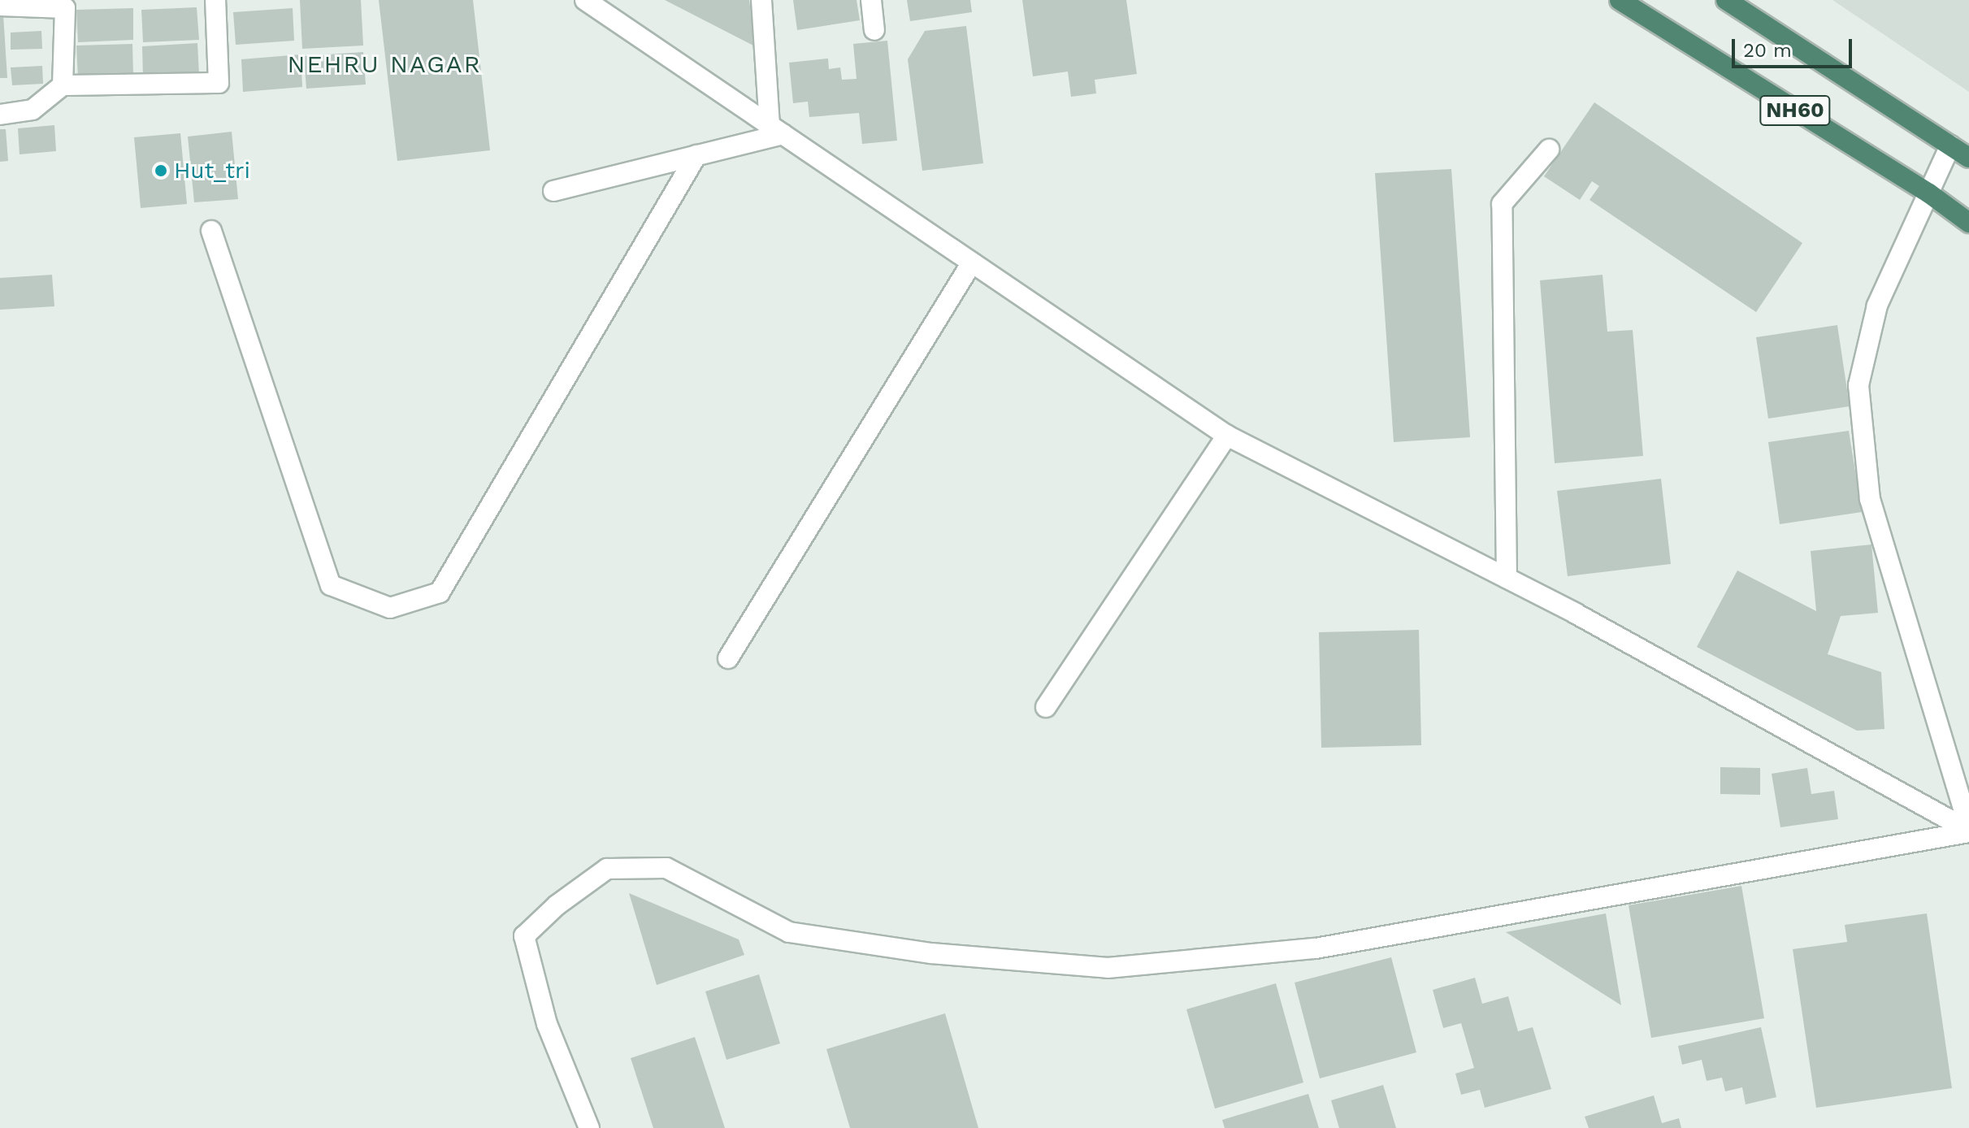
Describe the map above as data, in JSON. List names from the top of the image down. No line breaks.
{"streets":{"highway":["NH60"]},"districts":["NEHRU NAGAR"],"places":["Hut_tri"],"scale_bar":"20 m"}
